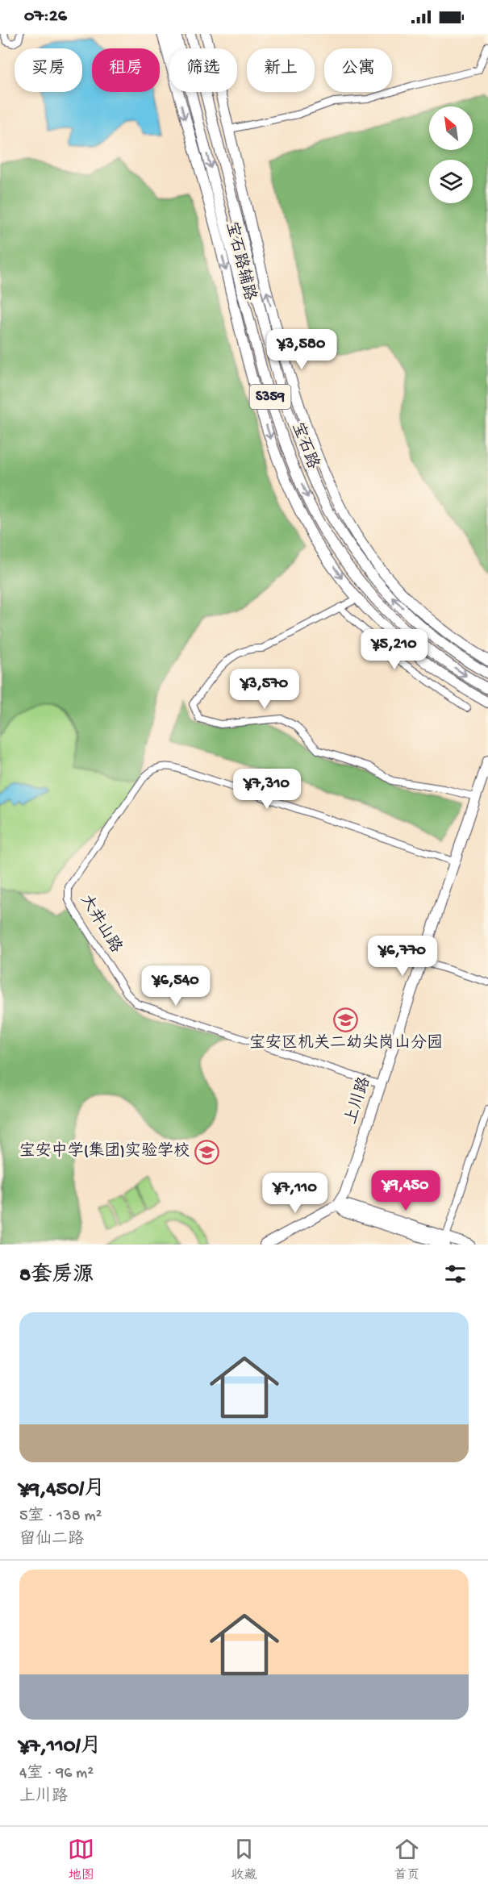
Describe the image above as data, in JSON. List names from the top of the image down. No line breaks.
{"streets":{"main road":["宝石路辅路","S359","宝石路","上川路"],"street":["大井山路"]},"crossings":[["大井山路","上川路"]],"places":{"school or university":["宝安区机关二幼尖岗山分园","宝安中学(集团)实验学校"]},"north":"top left","page":{"status":"07:26","chip":["买房","租房","筛选","新上","公寓"],"price":["¥3,580","¥5,210","¥3,570","¥7,310","¥6,770","¥6,540","¥9,450","¥7,110"],"heading":"8套房源","list":[{"name":"¥9,450/月","note":"5室 · 138 m² · 留仙二路"},{"name":"¥7,110/月","note":"4室 · 96 m² · 上川路"}],"tabs":["地图","收藏","首页"]}}
